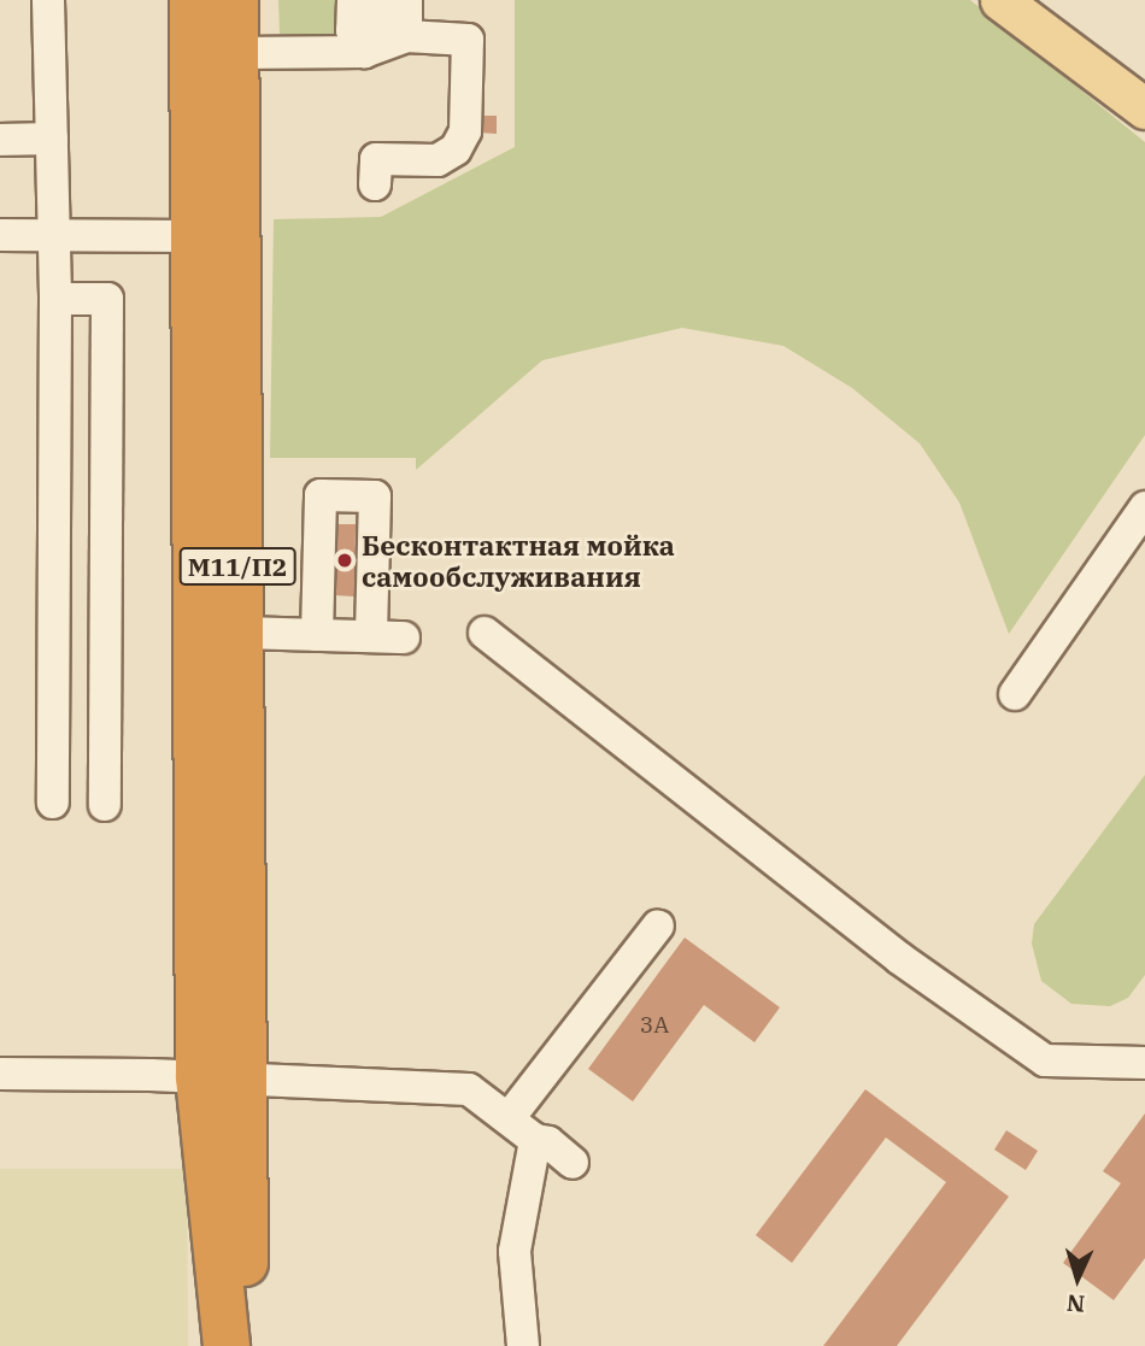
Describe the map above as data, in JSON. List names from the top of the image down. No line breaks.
{"streets":{"highway":["М11/П2"]},"places":["Бесконтактная мойка самообслуживания"],"house_numbers":["3А"],"north":"bottom"}
